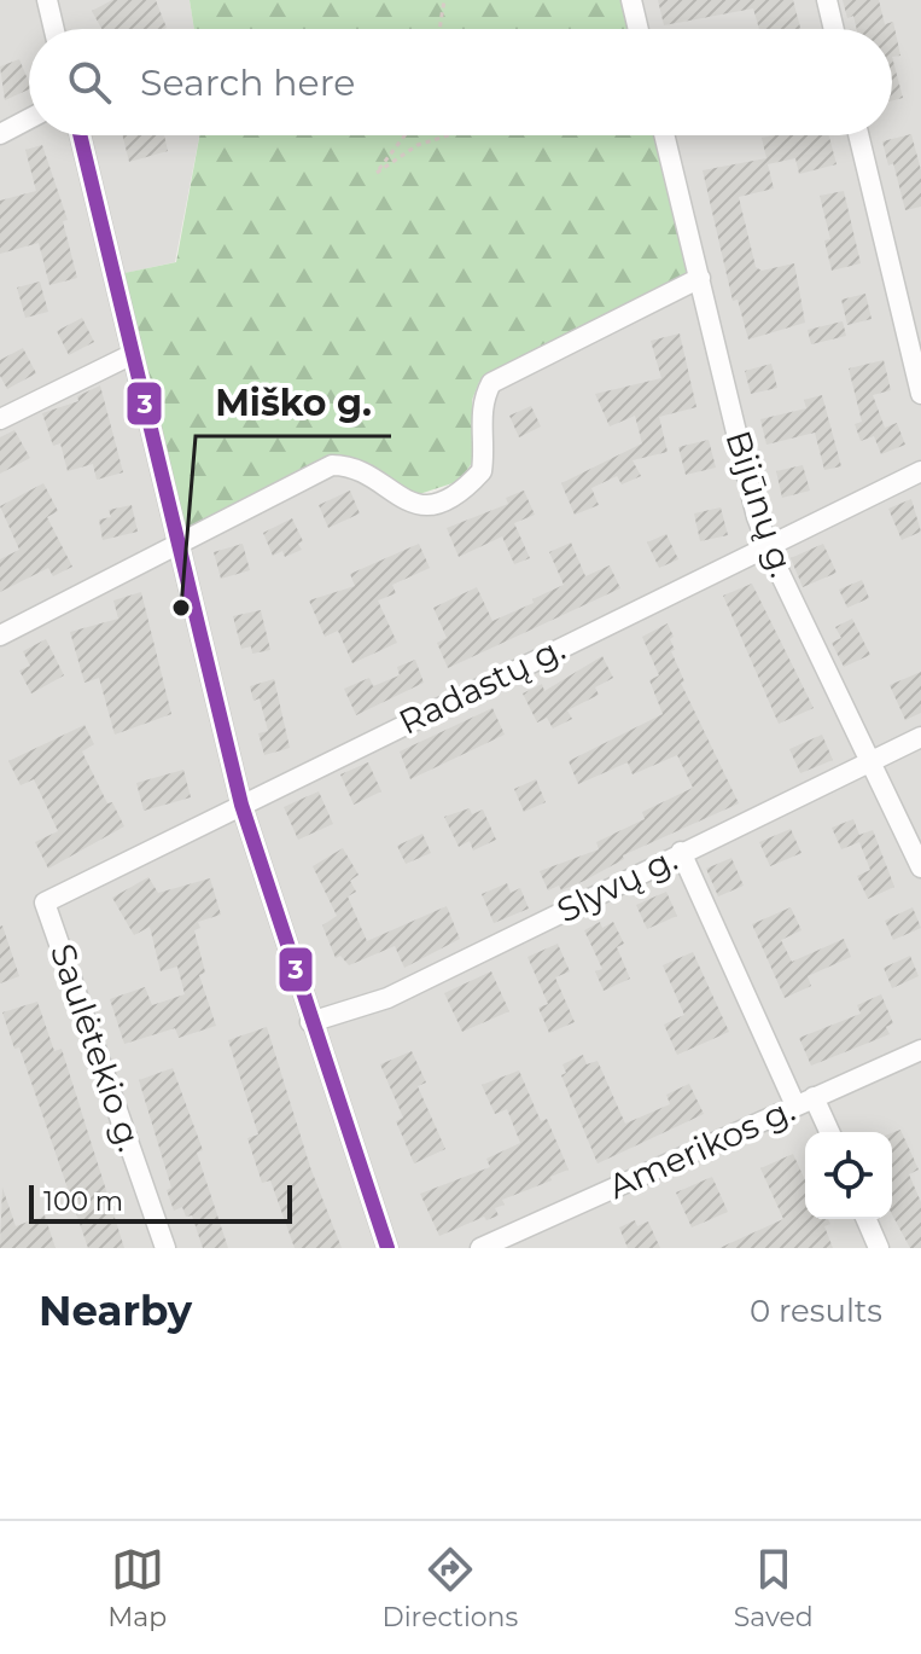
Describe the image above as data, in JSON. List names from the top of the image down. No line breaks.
{"streets":{"street":["Bijūnų g.","Radastų g.","Slyvų g.","Saulėtekio g.","Amerikos g."]},"crossings":[["Bijūnų g.","Radastų g."],["Bijūnų g.","Slyvų g."],["Radastų g.","Saulėtekio g."]],"places":["Miško g."],"lines":["transit line 3"],"scale_bar":"100 m","page":{"search":"Search here","scale":"100 m","heading":["Nearby","0 results"],"nav":["Map","Directions","Saved"]}}
